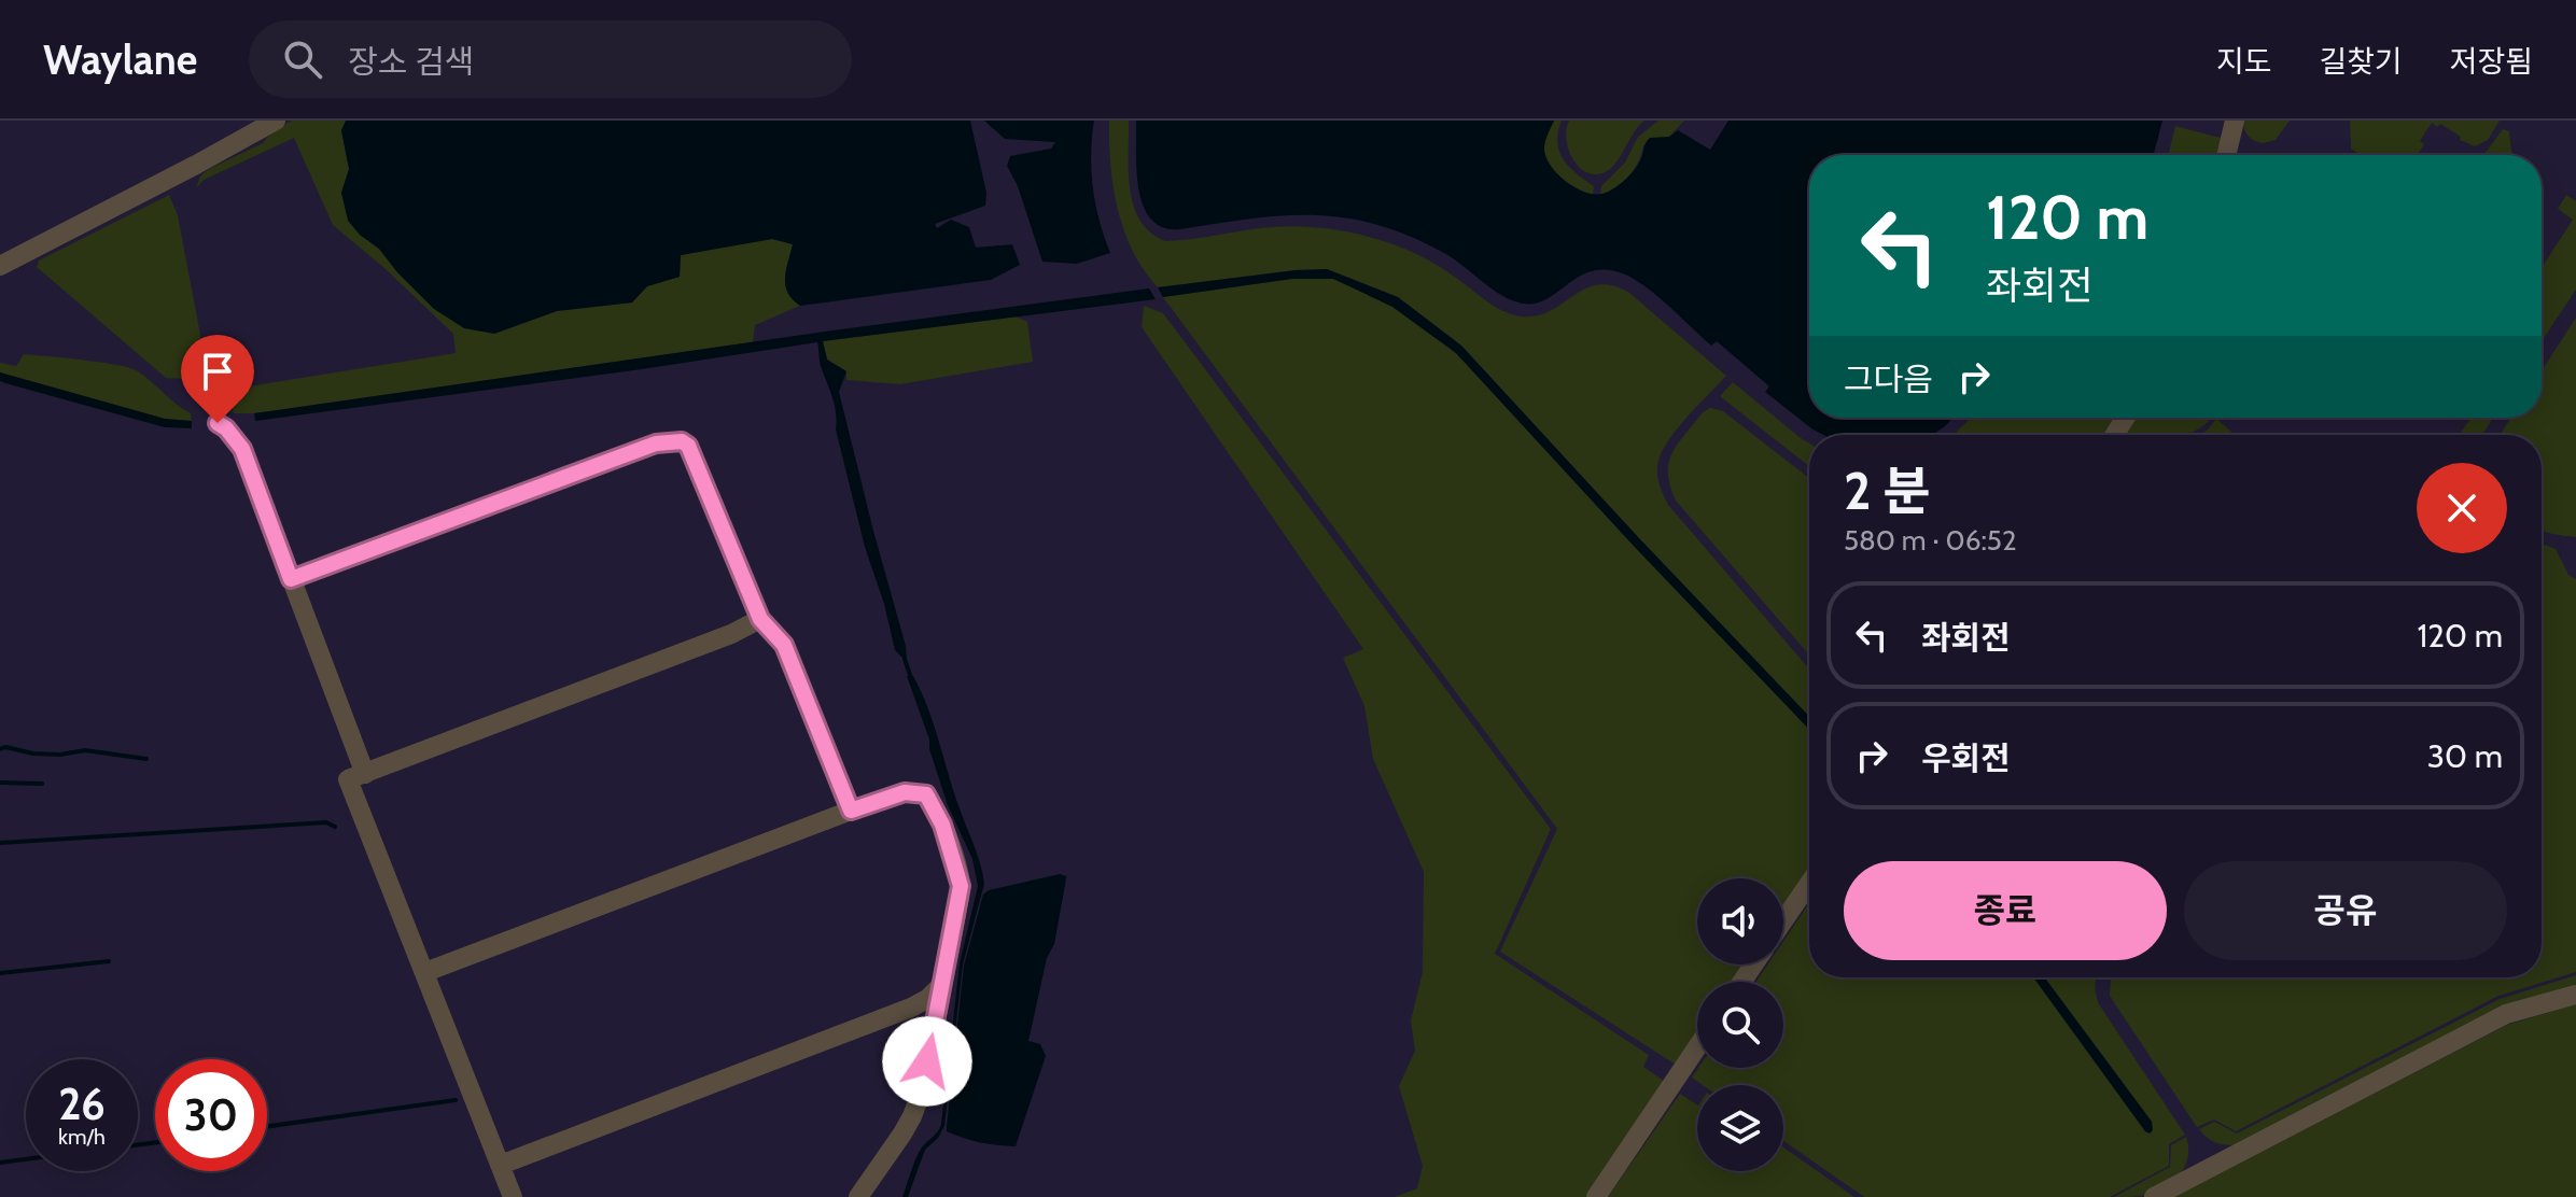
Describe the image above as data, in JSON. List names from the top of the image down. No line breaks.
{"page":{"header":"Waylane","search":"장소 검색","nav":["지도","길찾기","저장됨"],"turn":["120 m","좌회전"],"then":"그다음","heading":["2 분","580 m · 06:52"],"list":[{"name":"좌회전","value":"120 m"},{"name":"우회전","value":"30 m"}],"buttons":["종료","공유"],"speed":"26 km/h","limit":"30"}}
